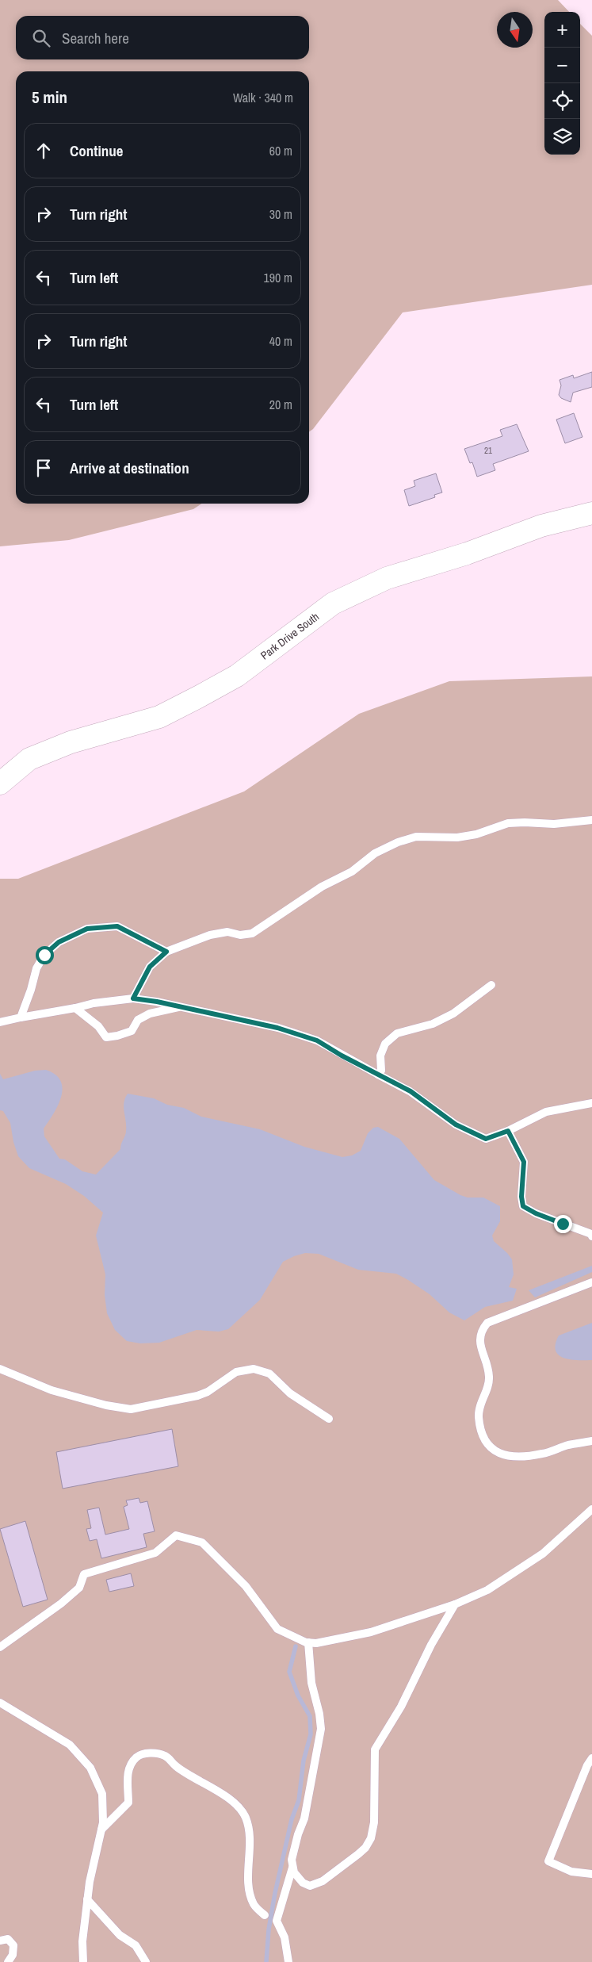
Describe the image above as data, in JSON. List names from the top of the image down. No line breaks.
{"streets":{"street":["Park Drive South"]},"house_numbers":["21"],"north":"bottom","page":{"map_buttons":["+","−"],"search":"Search here","heading":["5 min","Walk · 340 m"],"list":[["Continue","60 m"],["Turn right","30 m"],["Turn left","190 m"],["Turn right","40 m"],["Turn left","20 m"],"Arrive at destination"]}}
